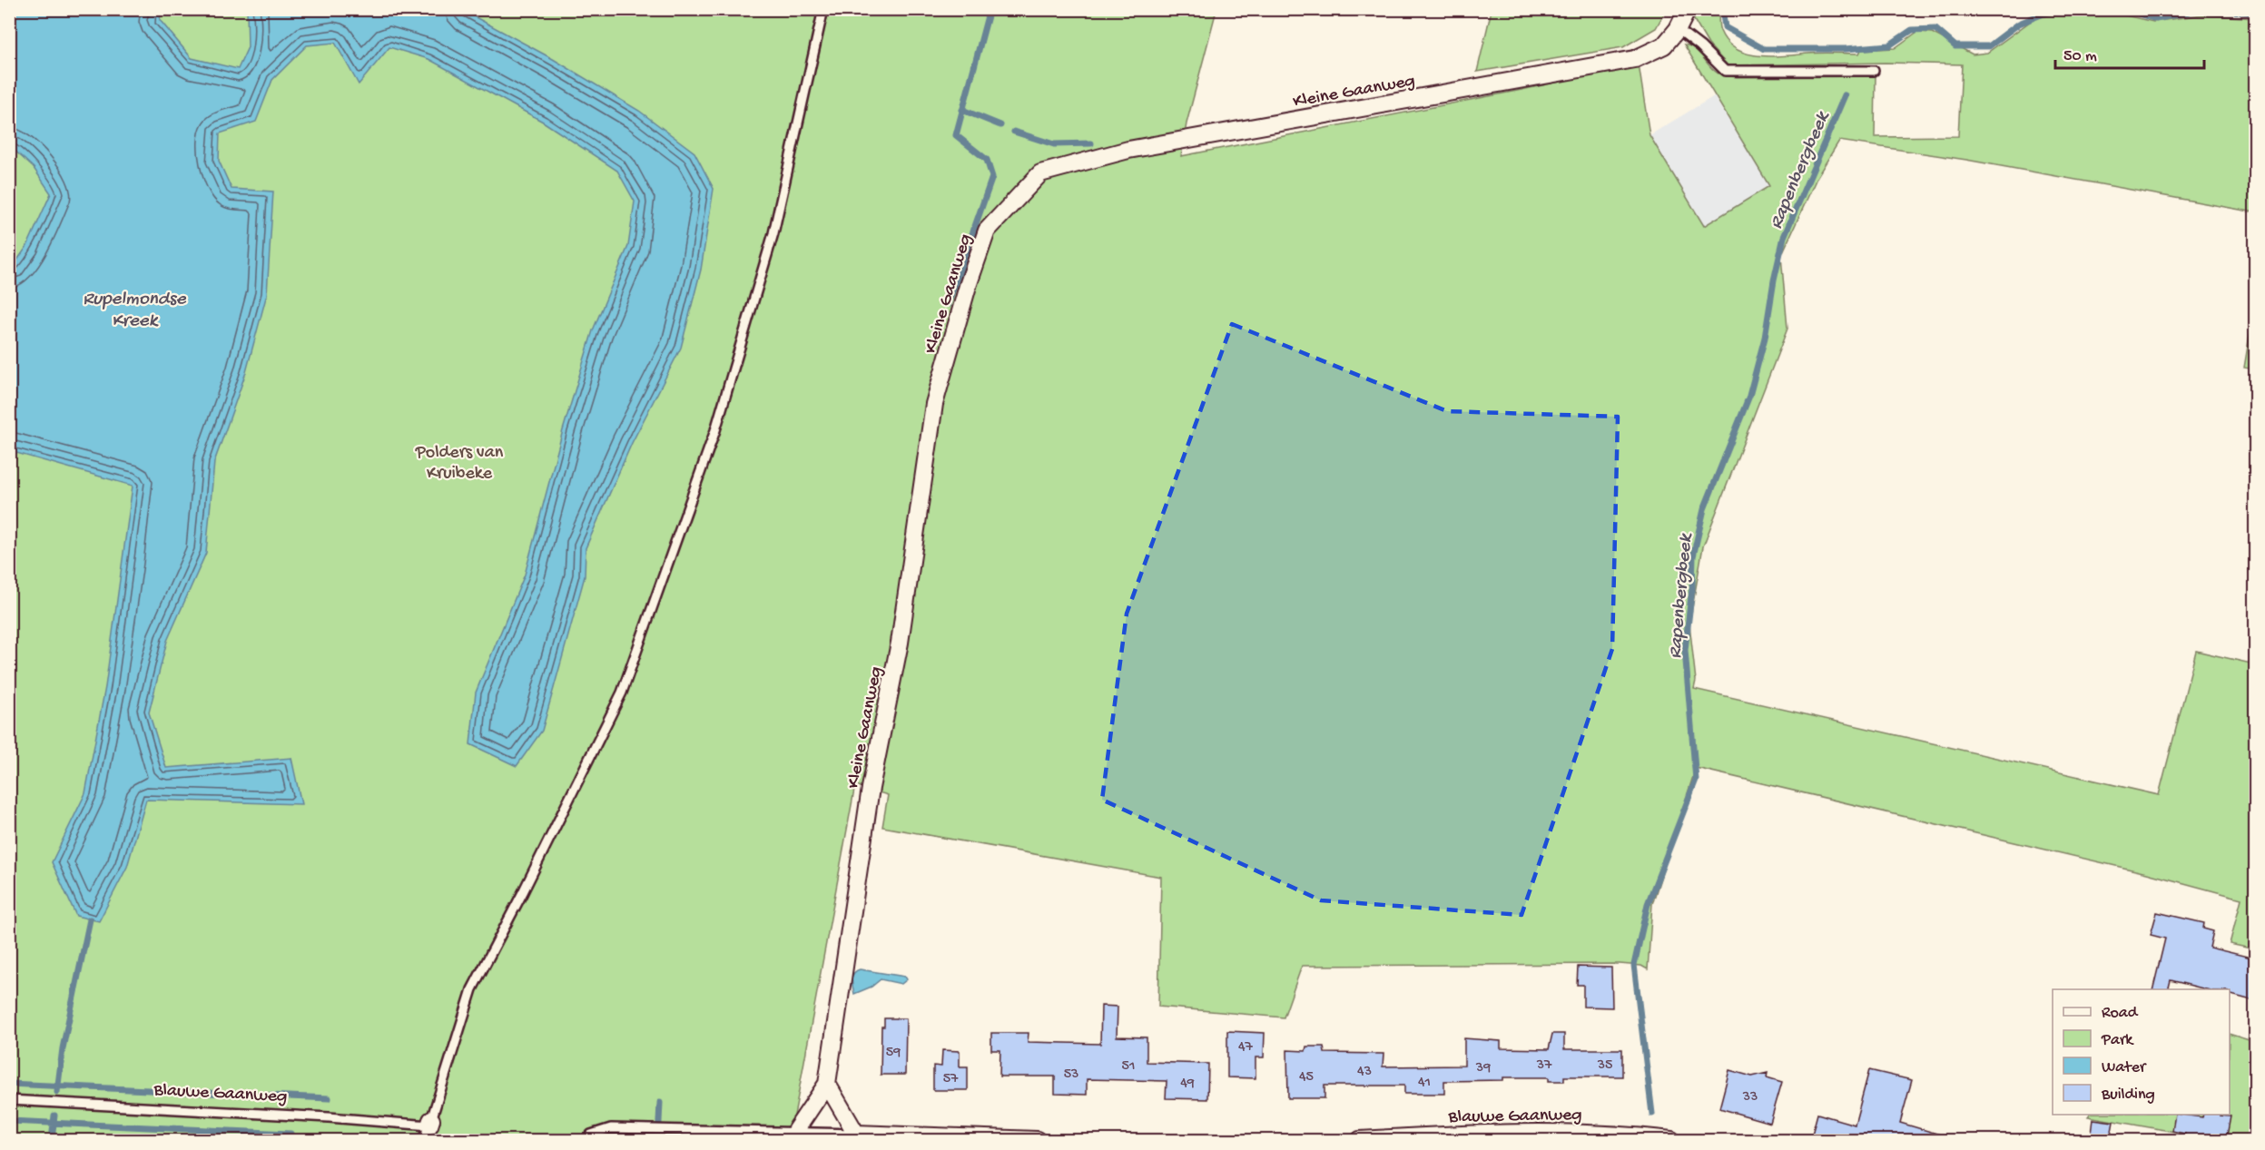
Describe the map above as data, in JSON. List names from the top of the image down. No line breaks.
{"streets":{"street":["Kleine Gaanweg","Blauwe Gaanweg"]},"water":["Rapenbergbeek","Rupelmondse Kreek"],"parks":["Polders van Kruibeke"],"house_numbers":["47","59","37","35","51","39","43","53","45","57","41","49","33"],"legend":["Road","Park","Water","Building"],"scale_bar":"50 m"}
